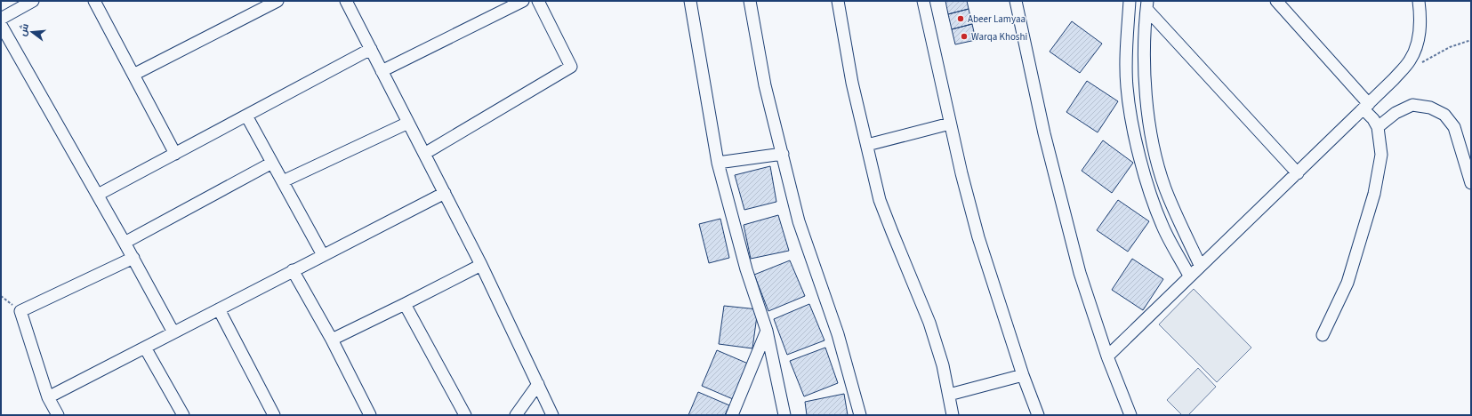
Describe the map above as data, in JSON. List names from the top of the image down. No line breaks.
{"places":["Abeer Lamyaa","Warqa Khoshi"],"north":"left"}
